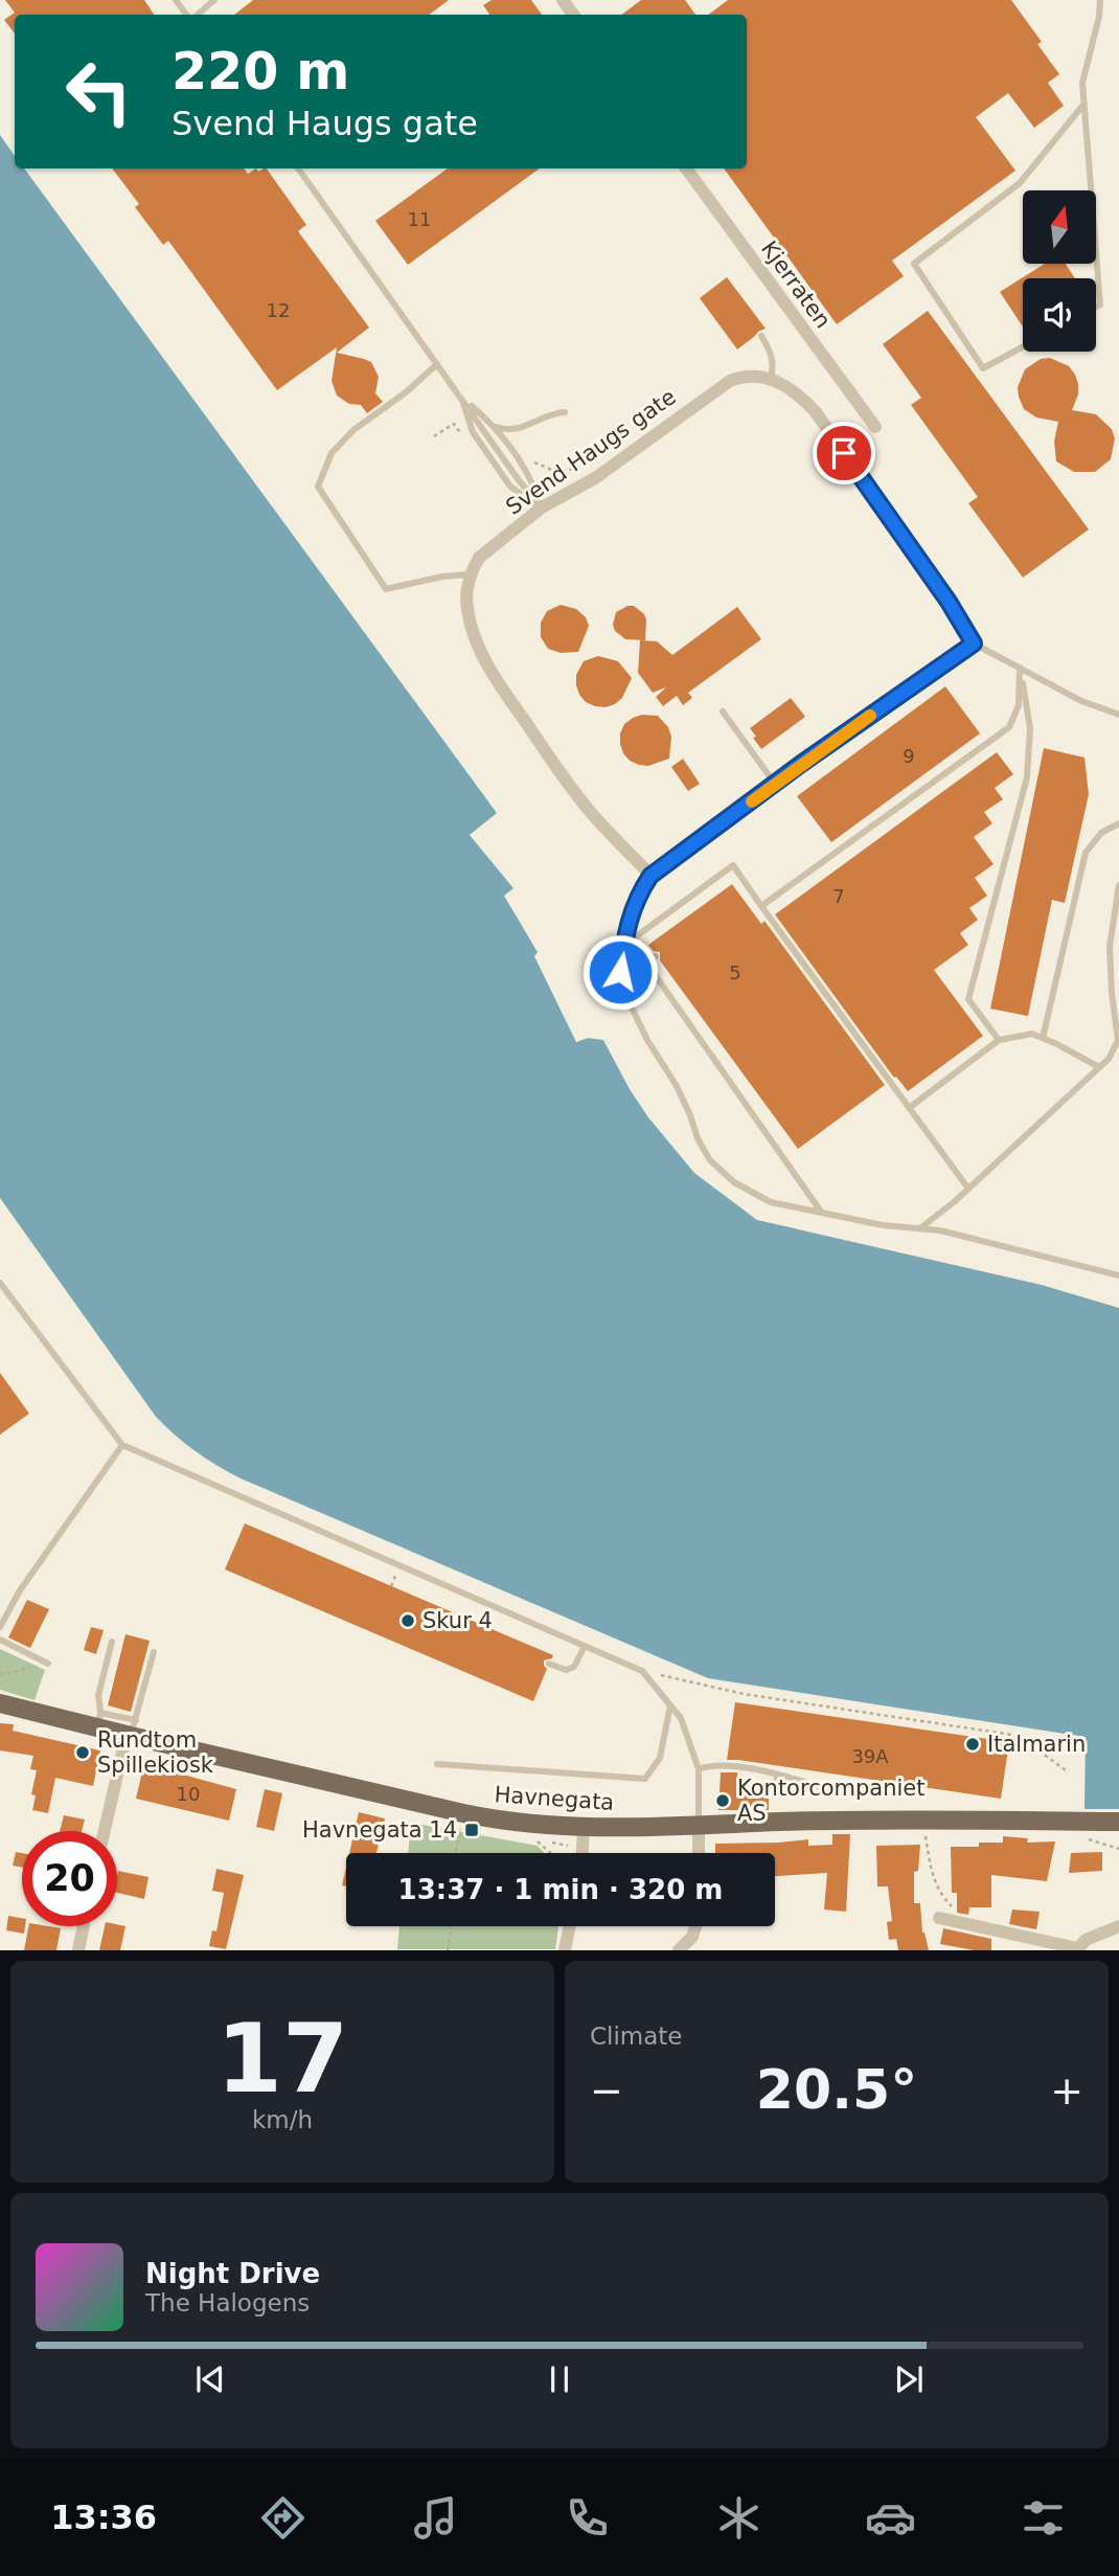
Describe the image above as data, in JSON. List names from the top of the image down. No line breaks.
{"streets":{"main road":["Havnegata"],"street":["Kjerraten","Svend Haugs gate"]},"places":{"other":["Skur 4","Italmarin","Rundtom Spillekiosk","Kontorcompaniet AS"],"transit":["Havnegata 14"]},"house_numbers":["11","12","9","7","5","39A","10"],"north":"top","page":{"turn":["220 m","Svend Haugs gate"],"limit":"20","trip":"13:37 · 1 min · 320 m","tile":[["17","km/h"],"Climate"],"heat":["−","20.5°","+"],"song":["Night Drive","The Halogens"],"tabs":"13:36"}}
